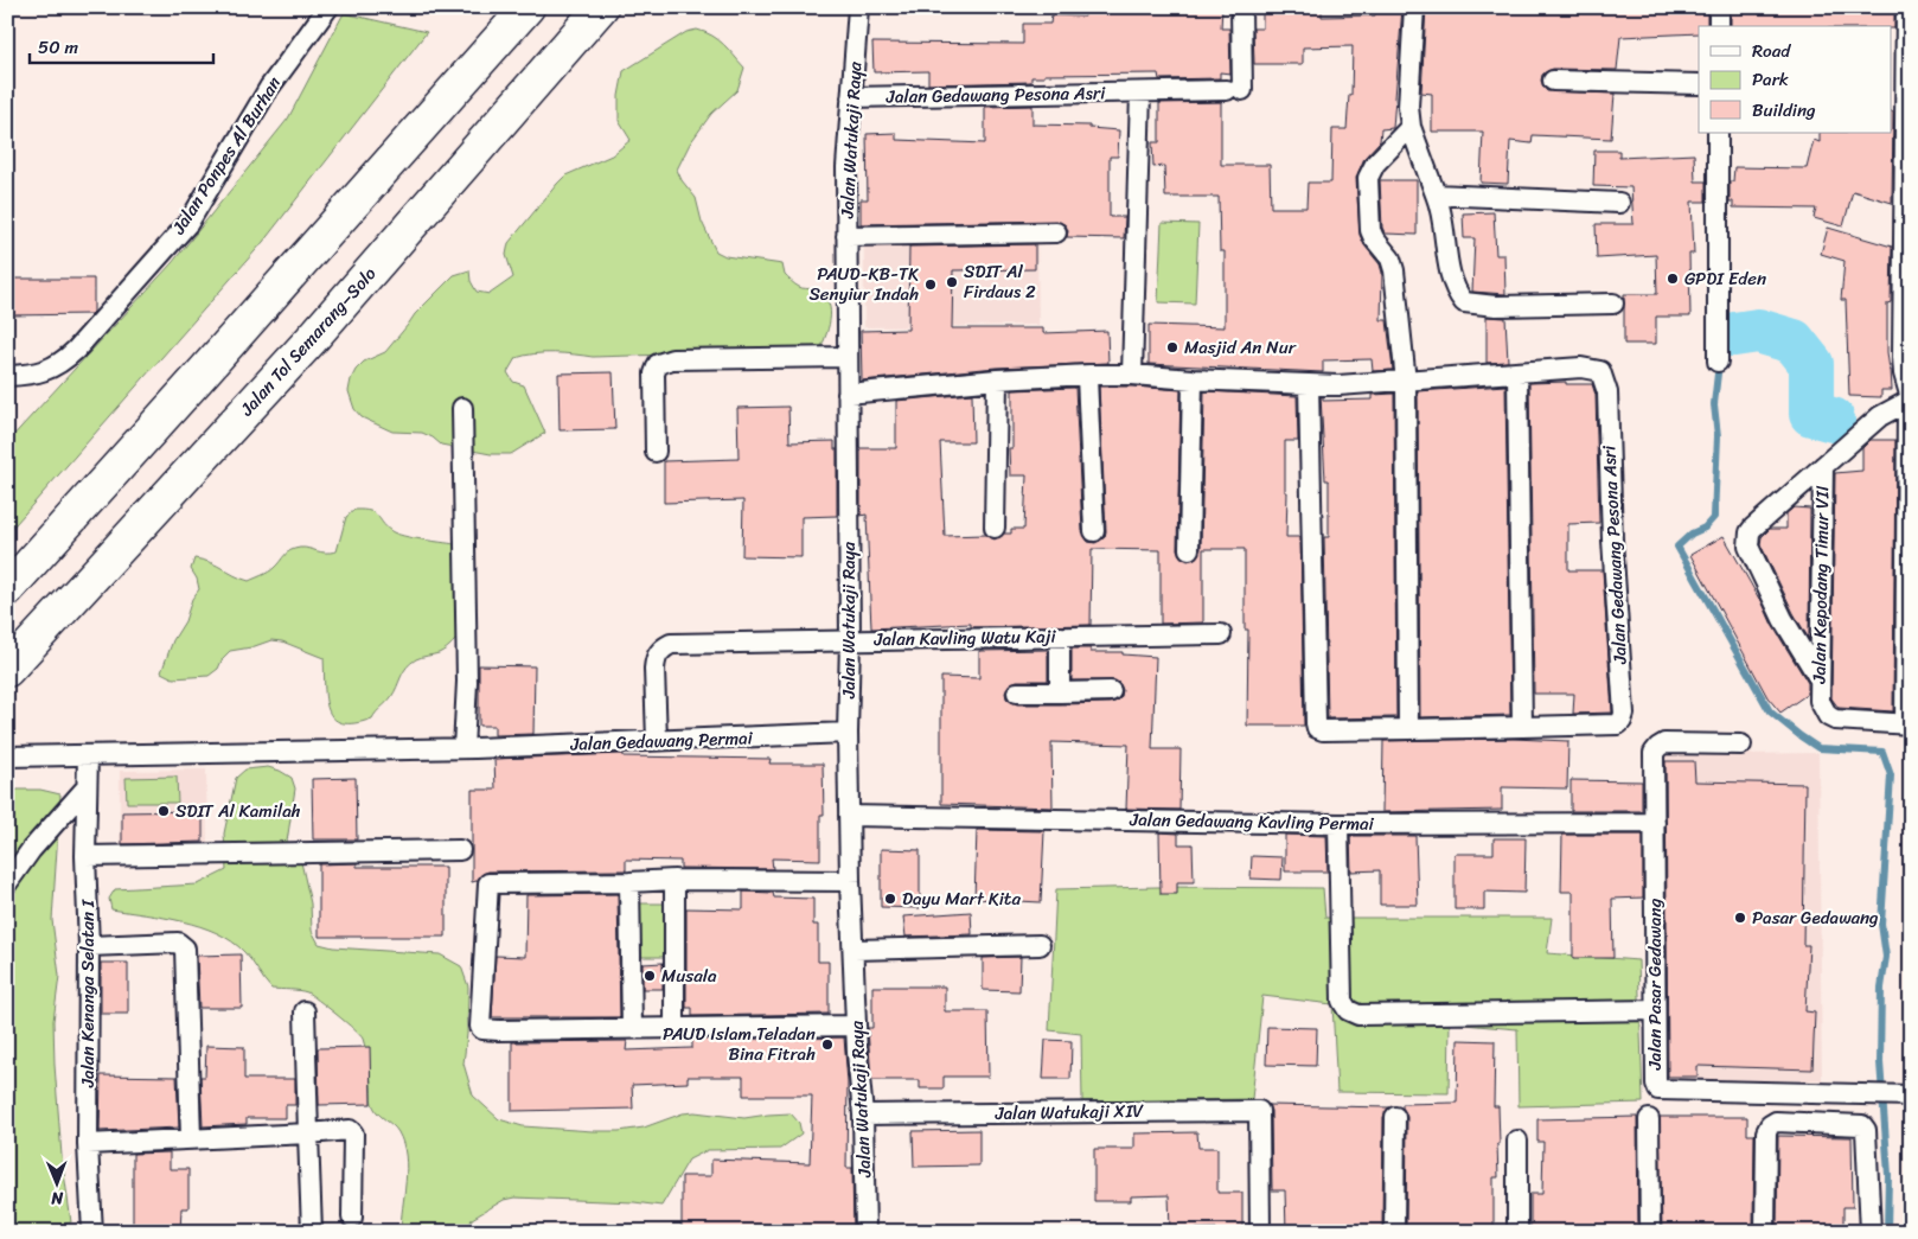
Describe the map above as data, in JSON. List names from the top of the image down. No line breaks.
{"streets":{"highway":["Jalan Tol Semarang–Solo"],"street":["Jalan Gedawang Pesona Asri","Jalan Watukaji Raya","Jalan Ponpes Al Burhan","Jalan Kepodang Timur VII","Jalan Kavling Watu Kaji","Jalan Gedawang Permai","Jalan Gedawang Kavling Permai","Jalan Pasar Gedawang","Jalan Kenanga Selatan I","Jalan Watukaji XIV"]},"crossings":[["Jalan Gedawang Pesona Asri","Jalan Watukaji Raya"],["Jalan Watukaji Raya","Jalan Kavling Watu Kaji"],["Jalan Watukaji Raya","Jalan Gedawang Permai"],["Jalan Watukaji Raya","Jalan Gedawang Kavling Permai"],["Jalan Watukaji Raya","Jalan Watukaji XIV"],["Jalan Kavling Watu Kaji","Jalan Gedawang Permai"],["Jalan Gedawang Kavling Permai","Jalan Pasar Gedawang"]],"places":["GPDI Eden","SDIT Al Firdaus 2","PAUD-KB-TK Senyiur Indah","Masjid An Nur","SDIT Al Kamilah","Dayu Mart Kita","Pasar Gedawang","Musala","PAUD Islam Teladan Bina Fitrah"],"legend":["Road","Park","Building"],"scale_bar":"50 m","north":"bottom"}
